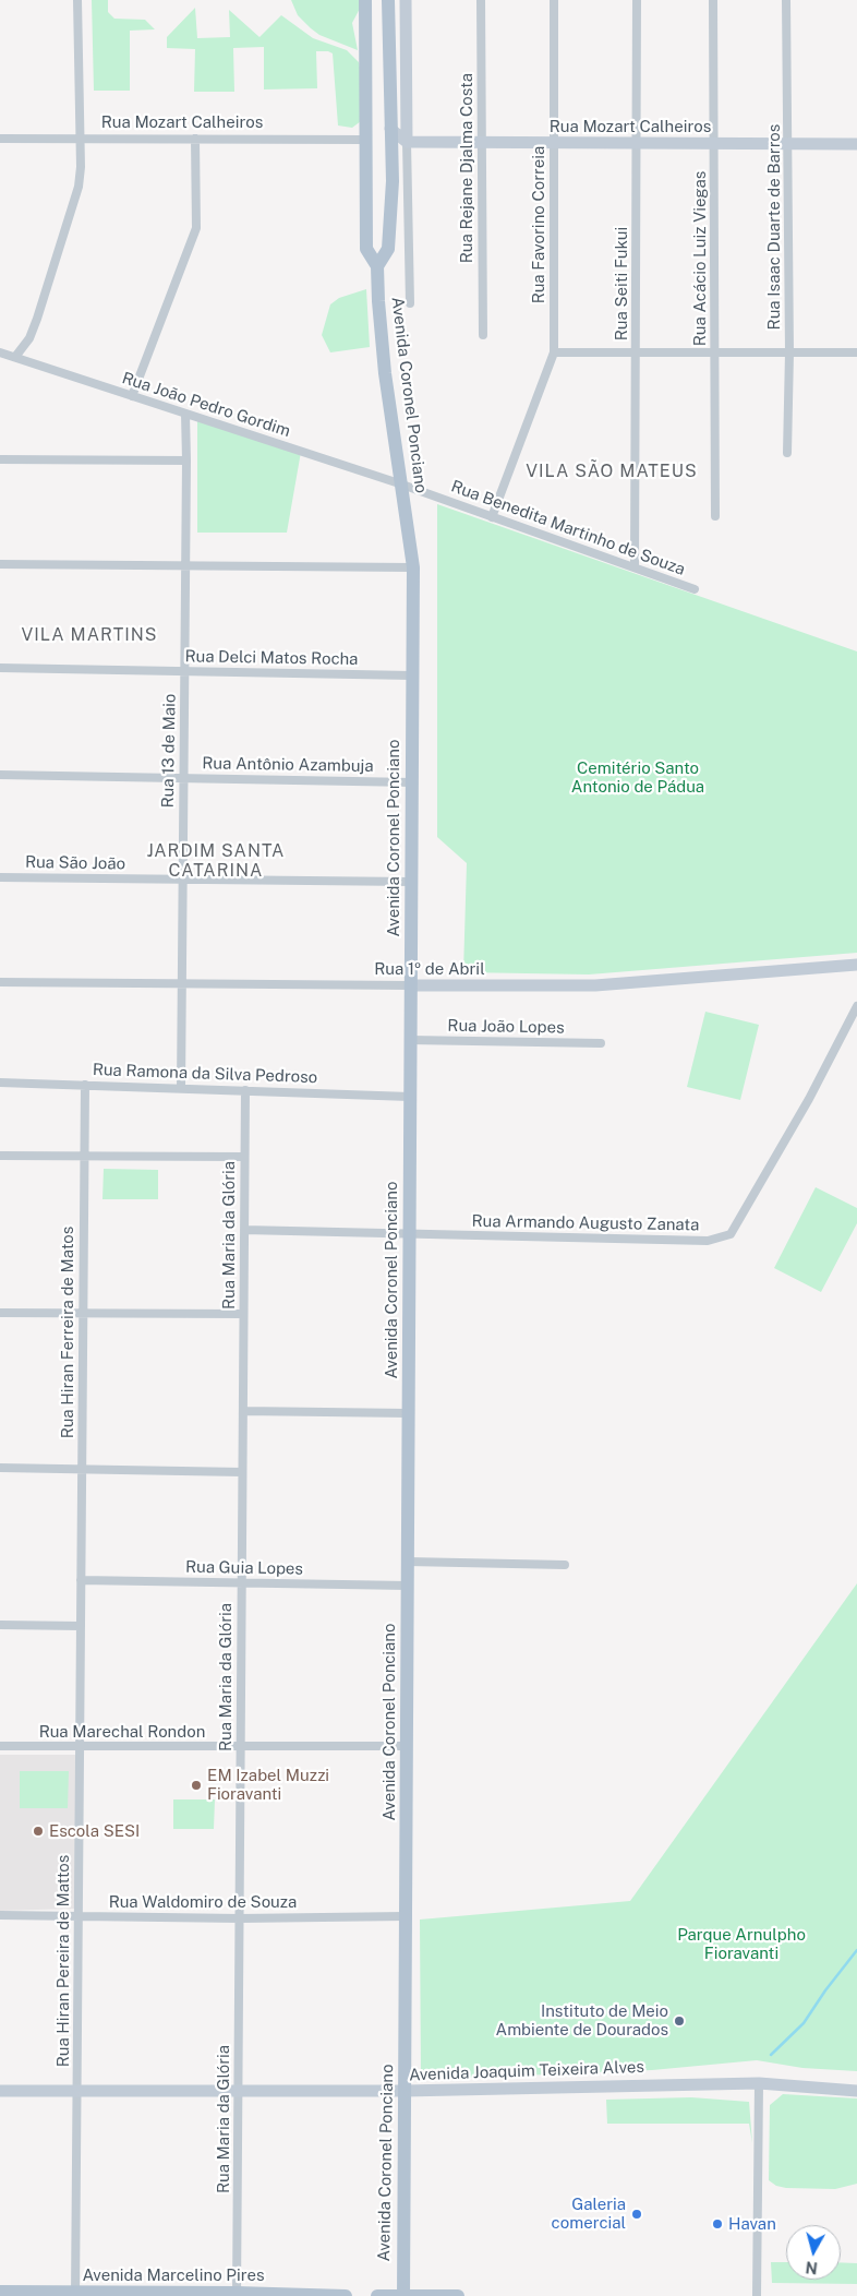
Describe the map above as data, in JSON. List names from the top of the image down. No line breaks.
{"streets":{"main road":["Avenida Coronel Ponciano","Avenida Marcelino Pires"],"street":["Rua Mozart Calheiros","Rua Rejane Djalma Costa","Rua Favorino Correia","Rua Isaac Duarte de Barros","Rua Acácio Luiz Viegas","Rua Seiti Fukui","Rua João Pedro Gordim","Rua Benedita Martinho de Souza","Rua Delci Matos Rocha","Rua 13 de Maio","Rua Antônio Azambuja","Rua São João","Rua 1º de Abril","Rua João Lopes","Rua Ramona da Silva Pedroso","Rua Armando Augusto Zanata","Rua Maria da Glória","Rua Hiran Ferreira de Matos","Rua Guia Lopes","Rua Marechal Rondon","Rua Waldomiro de Souza","Rua Hiran Pereira de Mattos","Avenida Joaquim Teixeira Alves"]},"crossings":[["Rua Mozart Calheiros","Rua Rejane Djalma Costa"],["Rua Mozart Calheiros","Rua Favorino Correia"],["Rua Mozart Calheiros","Rua Isaac Duarte de Barros"],["Rua Mozart Calheiros","Rua Acácio Luiz Viegas"],["Rua Mozart Calheiros","Rua Seiti Fukui"],["Rua Mozart Calheiros","Avenida Coronel Ponciano"],["Rua Seiti Fukui","Rua Benedita Martinho de Souza"],["Avenida Coronel Ponciano","Rua João Pedro Gordim"],["Avenida Coronel Ponciano","Rua Benedita Martinho de Souza"],["Avenida Coronel Ponciano","Rua Delci Matos Rocha"],["Avenida Coronel Ponciano","Rua Antônio Azambuja"],["Avenida Coronel Ponciano","Rua São João"],["Avenida Coronel Ponciano","Rua 1º de Abril"],["Avenida Coronel Ponciano","Rua João Lopes"],["Avenida Coronel Ponciano","Rua Ramona da Silva Pedroso"],["Avenida Coronel Ponciano","Rua Armando Augusto Zanata"],["Avenida Coronel Ponciano","Rua Guia Lopes"],["Avenida Coronel Ponciano","Rua Marechal Rondon"],["Avenida Coronel Ponciano","Rua Waldomiro de Souza"],["Avenida Coronel Ponciano","Avenida Joaquim Teixeira Alves"],["Rua João Pedro Gordim","Rua Benedita Martinho de Souza"],["Rua João Pedro Gordim","Rua 13 de Maio"],["Rua Delci Matos Rocha","Rua 13 de Maio"],["Rua 13 de Maio","Rua Antônio Azambuja"],["Rua 13 de Maio","Rua São João"],["Rua 13 de Maio","Rua 1º de Abril"],["Rua 13 de Maio","Rua Ramona da Silva Pedroso"],["Rua Ramona da Silva Pedroso","Rua Maria da Glória"],["Rua Ramona da Silva Pedroso","Rua Hiran Ferreira de Matos"],["Rua Armando Augusto Zanata","Rua Maria da Glória"],["Rua Maria da Glória","Rua Guia Lopes"],["Rua Maria da Glória","Rua Marechal Rondon"],["Rua Maria da Glória","Rua Waldomiro de Souza"],["Rua Maria da Glória","Avenida Joaquim Teixeira Alves"],["Rua Maria da Glória","Avenida Marcelino Pires"],["Rua Hiran Ferreira de Matos","Rua Guia Lopes"],["Rua Hiran Ferreira de Matos","Rua Hiran Pereira de Mattos"],["Rua Marechal Rondon","Rua Hiran Pereira de Mattos"],["Rua Waldomiro de Souza","Rua Hiran Pereira de Mattos"],["Rua Hiran Pereira de Mattos","Avenida Joaquim Teixeira Alves"],["Rua Hiran Pereira de Mattos","Avenida Marcelino Pires"]],"districts":["VILA SÃO MATEUS","VILA MARTINS","JARDIM SANTA CATARINA"],"parks":["Cemitério Santo Antonio de Pádua","Parque Arnulpho Fioravanti"],"places":["EM Izabel Muzzi Fioravanti","Escola SESI","Instituto de Meio Ambiente de Dourados","Galeria comercial","Havan"],"north":"bottom"}
